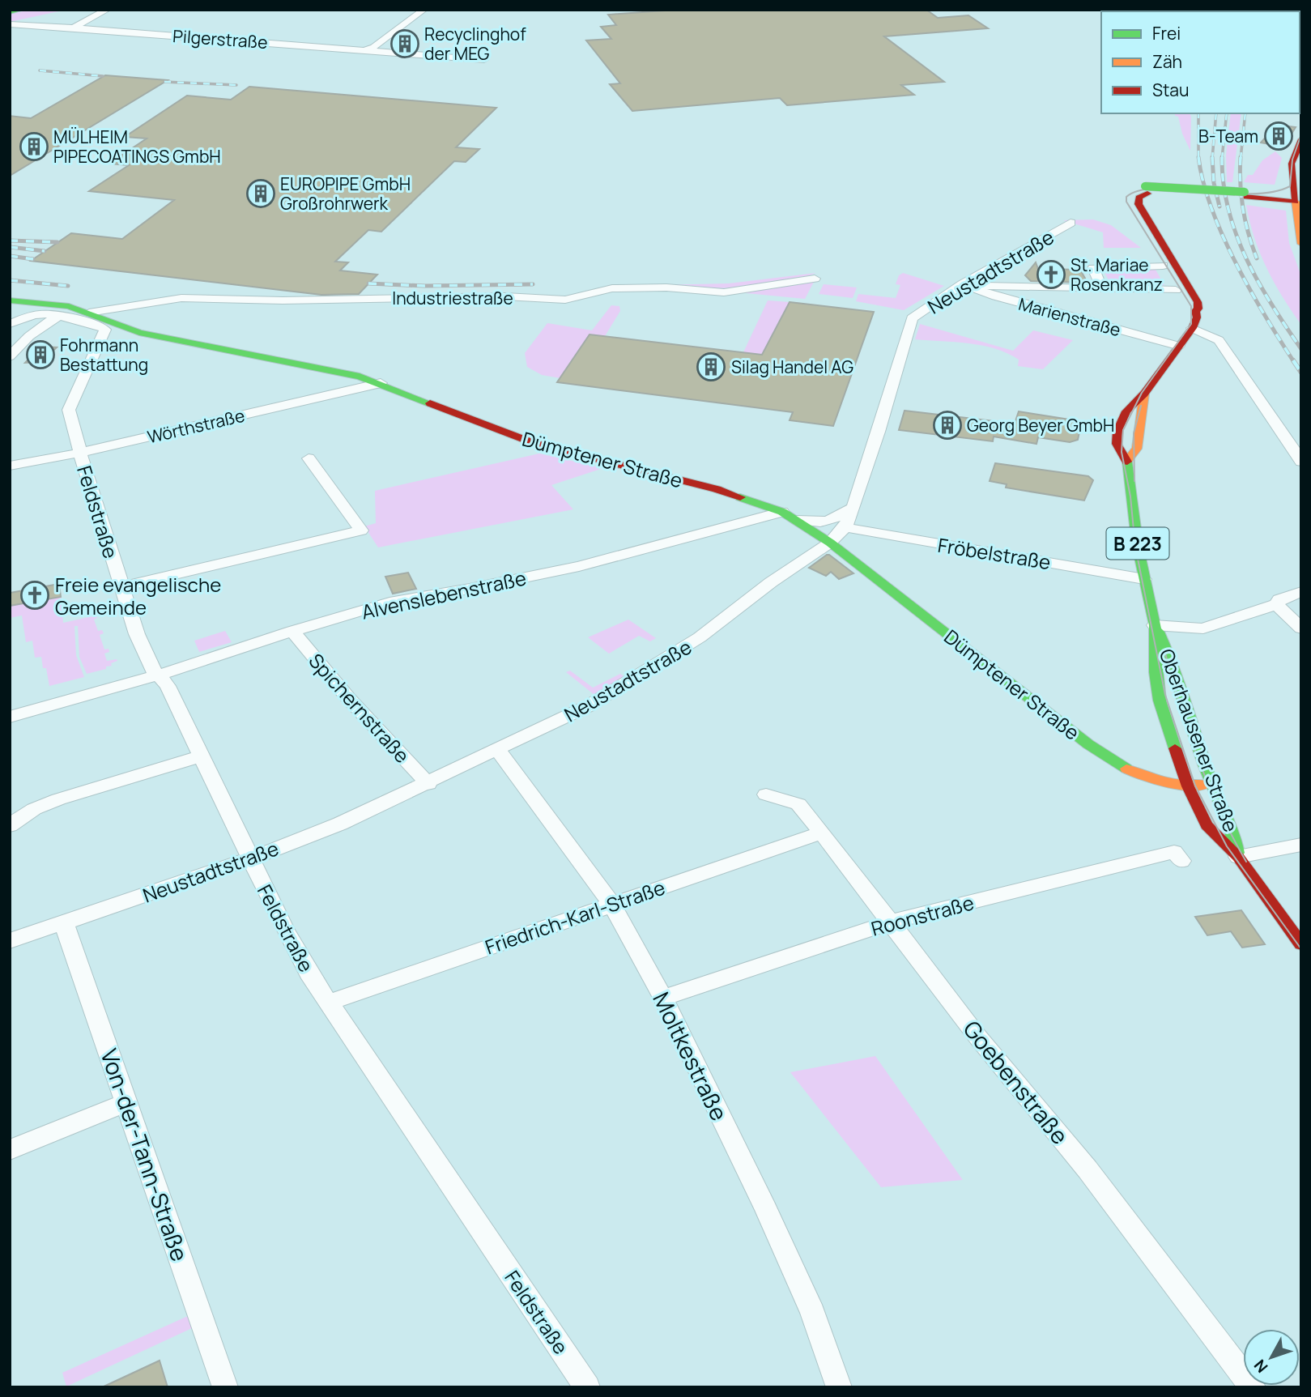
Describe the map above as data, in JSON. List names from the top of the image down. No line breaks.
{"streets":{"main road":["Dümptener Straße","B 223","Oberhausener Straße"],"street":["Pilgerstraße","Neustadtstraße","Industriestraße","Marienstraße","Wörthstraße","Feldstraße","Fröbelstraße","Alvenslebenstraße","Spichernstraße","Roonstraße","Friedrich-Karl-Straße","Moltkestraße","Goebenstraße","Von-der-Tann-Straße"]},"crossings":[["Neustadtstraße","Marienstraße"],["Neustadtstraße","Dümptener Straße"],["Neustadtstraße","Feldstraße"],["Neustadtstraße","Fröbelstraße"],["Neustadtstraße","Spichernstraße"],["Neustadtstraße","Moltkestraße"],["Neustadtstraße","Von-der-Tann-Straße"],["Industriestraße","Dümptener Straße"],["Marienstraße","Oberhausener Straße"],["Wörthstraße","Dümptener Straße"],["Wörthstraße","Feldstraße"],["Dümptener Straße","Alvenslebenstraße"],["Dümptener Straße","Oberhausener Straße"],["Feldstraße","Alvenslebenstraße"],["Feldstraße","Friedrich-Karl-Straße"],["Fröbelstraße","Oberhausener Straße"],["Alvenslebenstraße","Spichernstraße"],["Roonstraße","Moltkestraße"],["Roonstraße","Goebenstraße"],["Friedrich-Karl-Straße","Moltkestraße"],["Friedrich-Karl-Straße","Goebenstraße"]],"places":{"building":["Recyclinghof der MEG","B-Team","MÜLHEIM PIPECOATINGS GmbH","EUROPIPE GmbH Großrohrwerk","Fohrmann Bestattung","Silag Handel AG","Georg Beyer GmbH"],"church":["St. Mariae Rosenkranz","Freie evangelische Gemeinde"]},"legend":["Frei","Zäh","Stau"],"north":"bottom left"}
